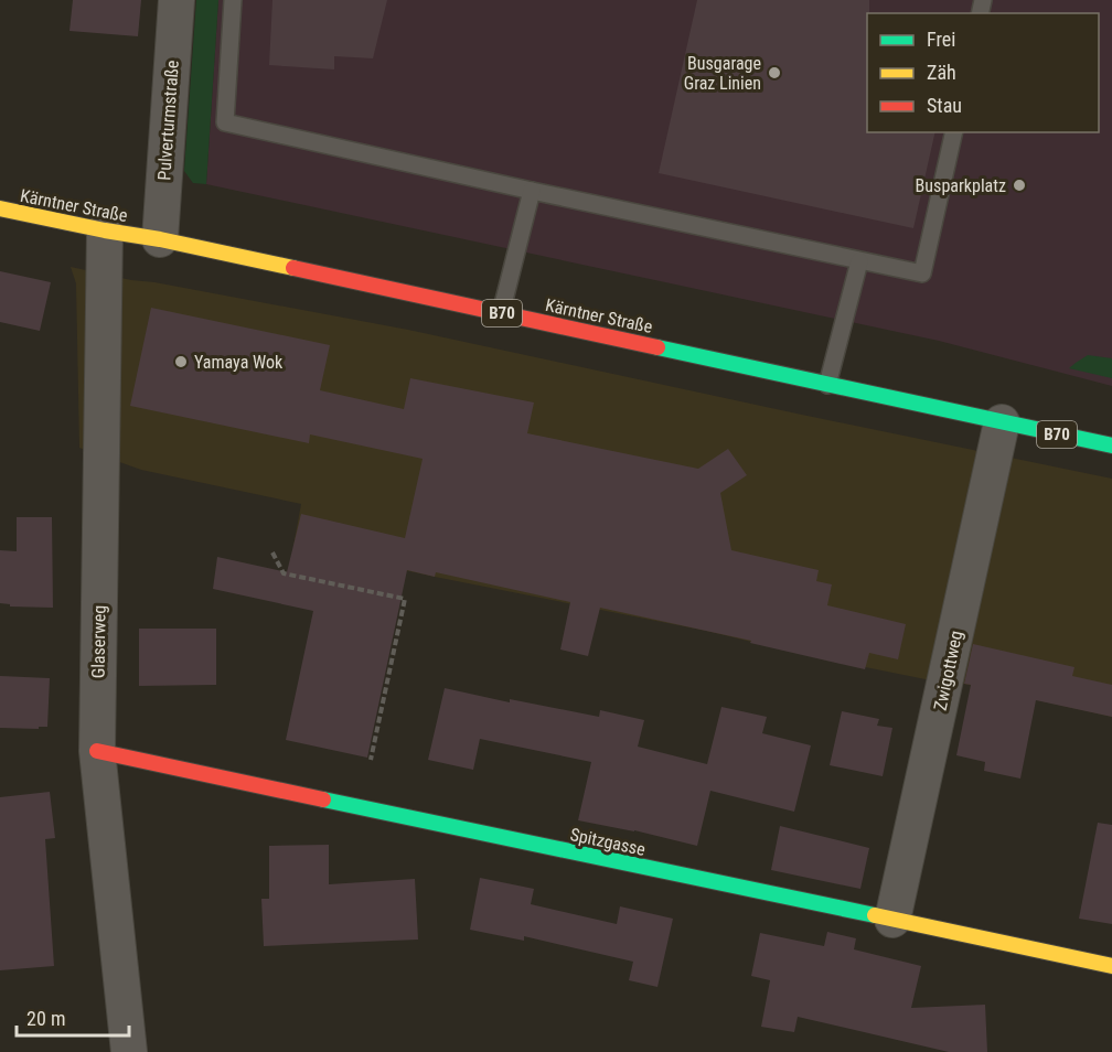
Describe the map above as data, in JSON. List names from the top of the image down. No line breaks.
{"streets":{"main road":["Kärntner Straße","B70","Spitzgasse"],"street":["Pulverturmstraße","Glaserweg","Zwigottweg"]},"crossings":[["Pulverturmstraße","Kärntner Straße"],["Kärntner Straße","Glaserweg"],["Kärntner Straße","Zwigottweg"],["Glaserweg","Spitzgasse"],["Zwigottweg","Spitzgasse"]],"places":["Busgarage Graz Linien","Busparkplatz","Yamaya Wok"],"legend":["Frei","Zäh","Stau"],"scale_bar":"20 m"}
